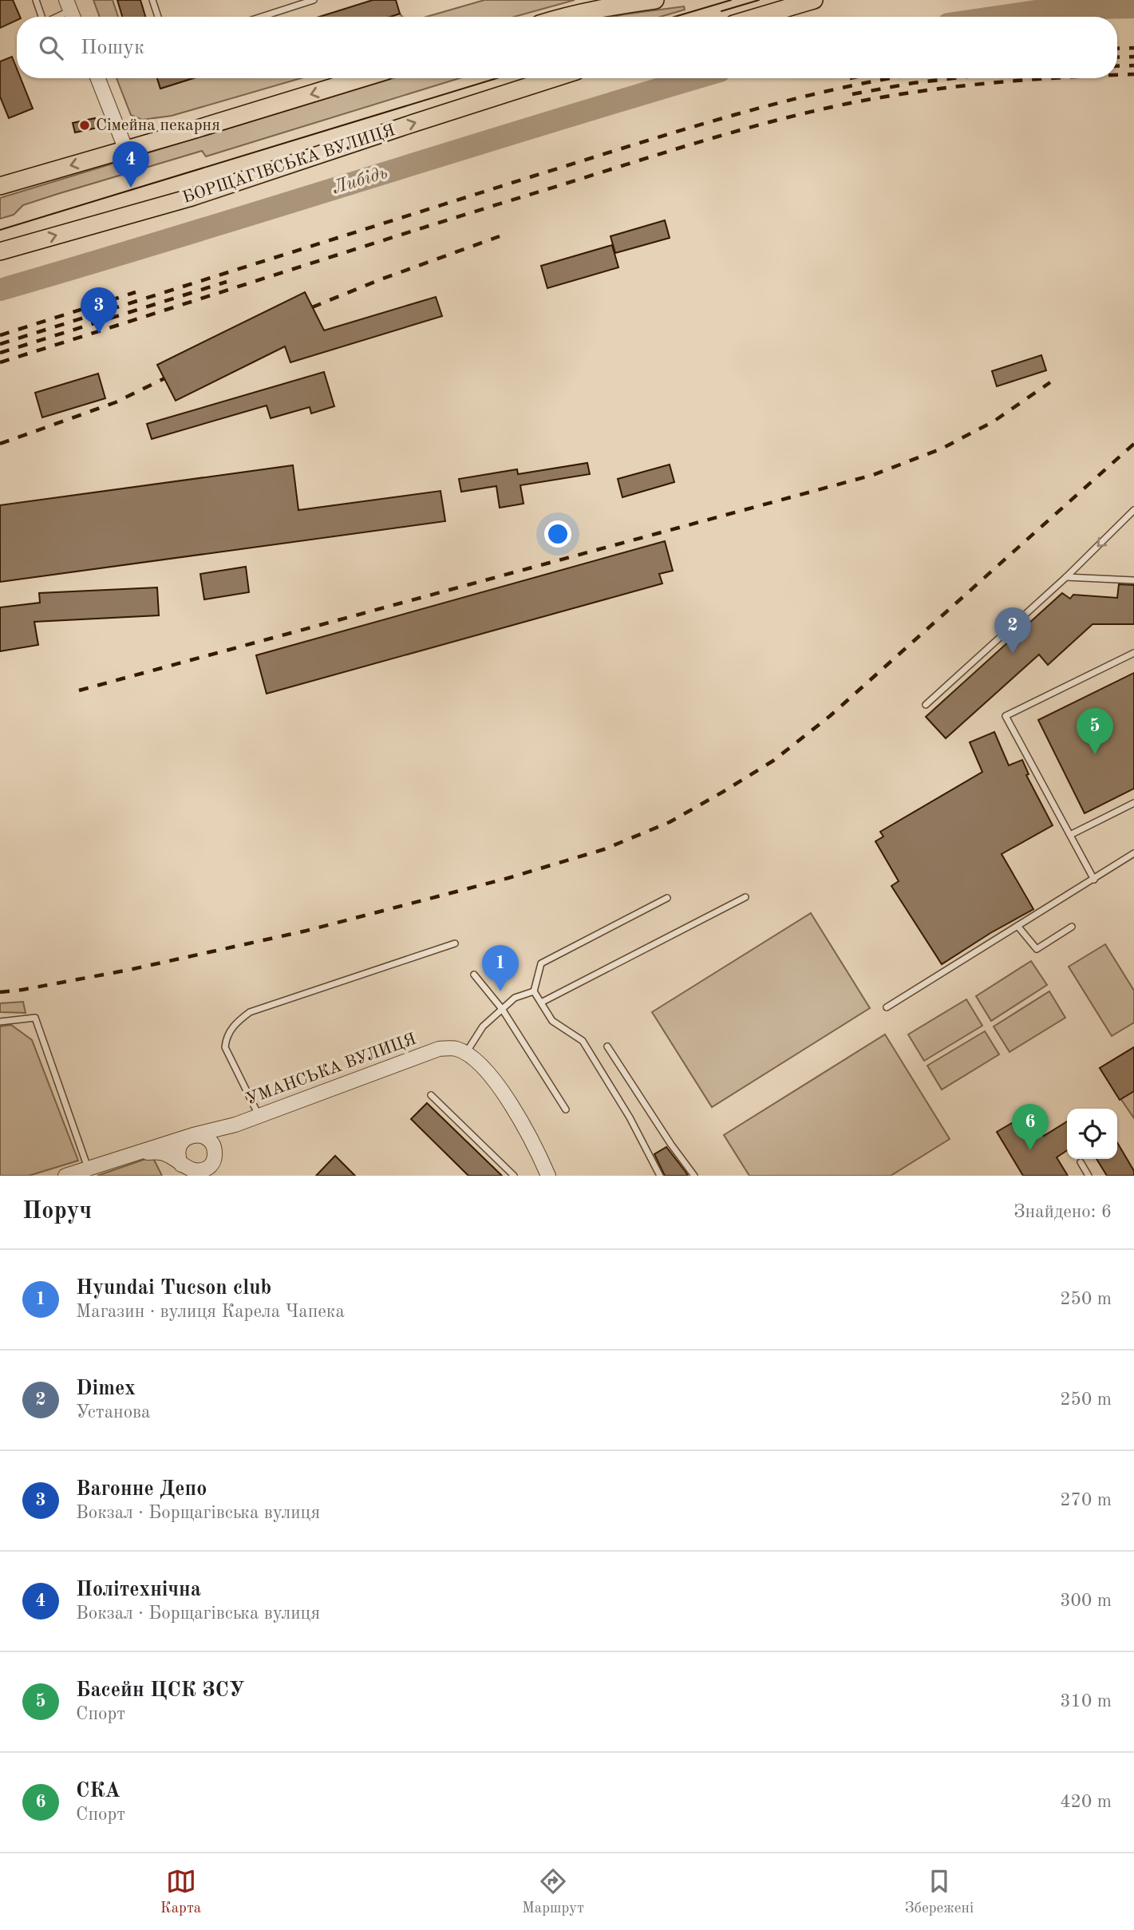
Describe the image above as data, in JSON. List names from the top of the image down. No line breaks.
{"streets":{"main road":["БОРЩАГІВСЬКА ВУЛИЦЯ"],"street":["УМАНСЬКА ВУЛИЦЯ"]},"water":["Либідь"],"places":["Сімейна пекарня"],"page":{"search":"Пошук","pins":["4","3","2","5","1","6"],"heading":["Поруч","Знайдено: 6"],"list":[{"mark":"1","name":"Hyundai Tucson club","note":"Магазин · вулиця Карела Чапека","value":"250 m"},{"mark":"2","name":"Dimex","note":"Установа","value":"250 m"},{"mark":"3","name":"Вагонне Депо","note":"Вокзал · Борщагівська вулиця","value":"270 m"},{"mark":"4","name":"Політехнічна","note":"Вокзал · Борщагівська вулиця","value":"300 m"},{"mark":"5","name":"Басейн ЦСК ЗСУ","note":"Спорт","value":"310 m"},{"mark":"6","name":"СКА","note":"Спорт","value":"420 m"}],"nav":["Карта","Маршрут","Збережені"]}}
